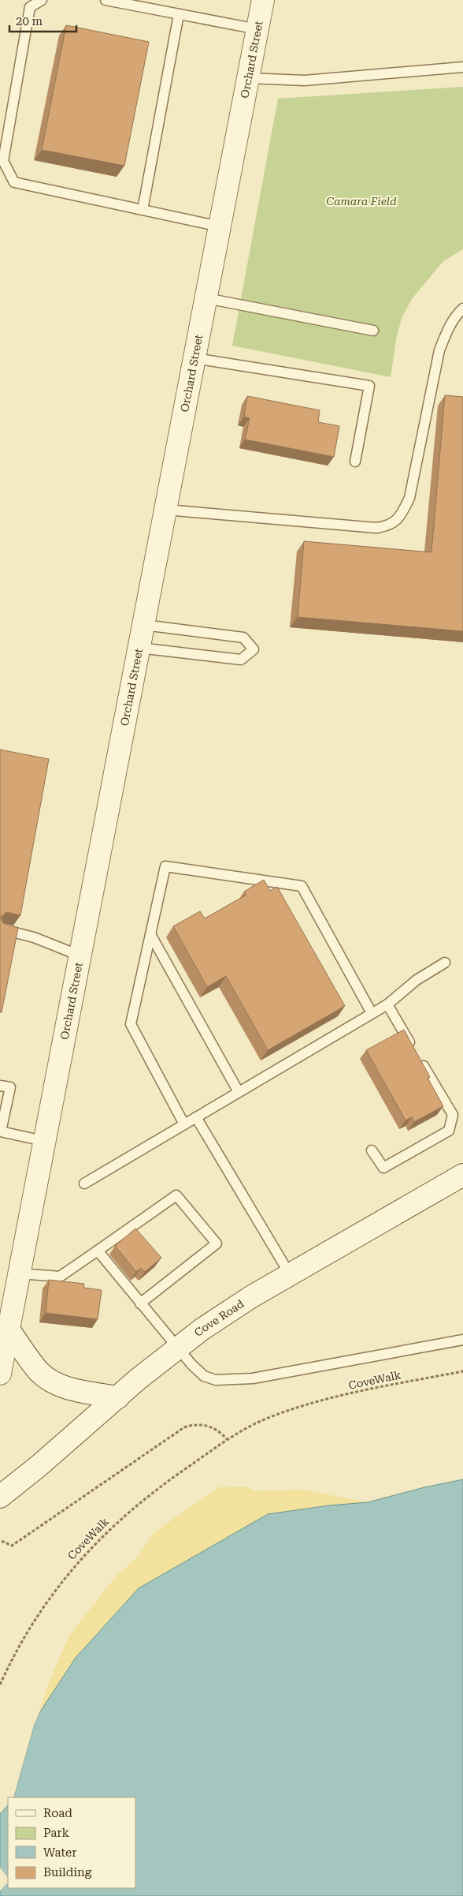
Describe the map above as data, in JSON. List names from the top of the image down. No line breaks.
{"streets":{"street":["Orchard Street","Cove Road"],"path":["CoveWalk"]},"parks":["Camara Field"],"legend":["Road","Park","Water","Building"],"scale_bar":"20 m"}
